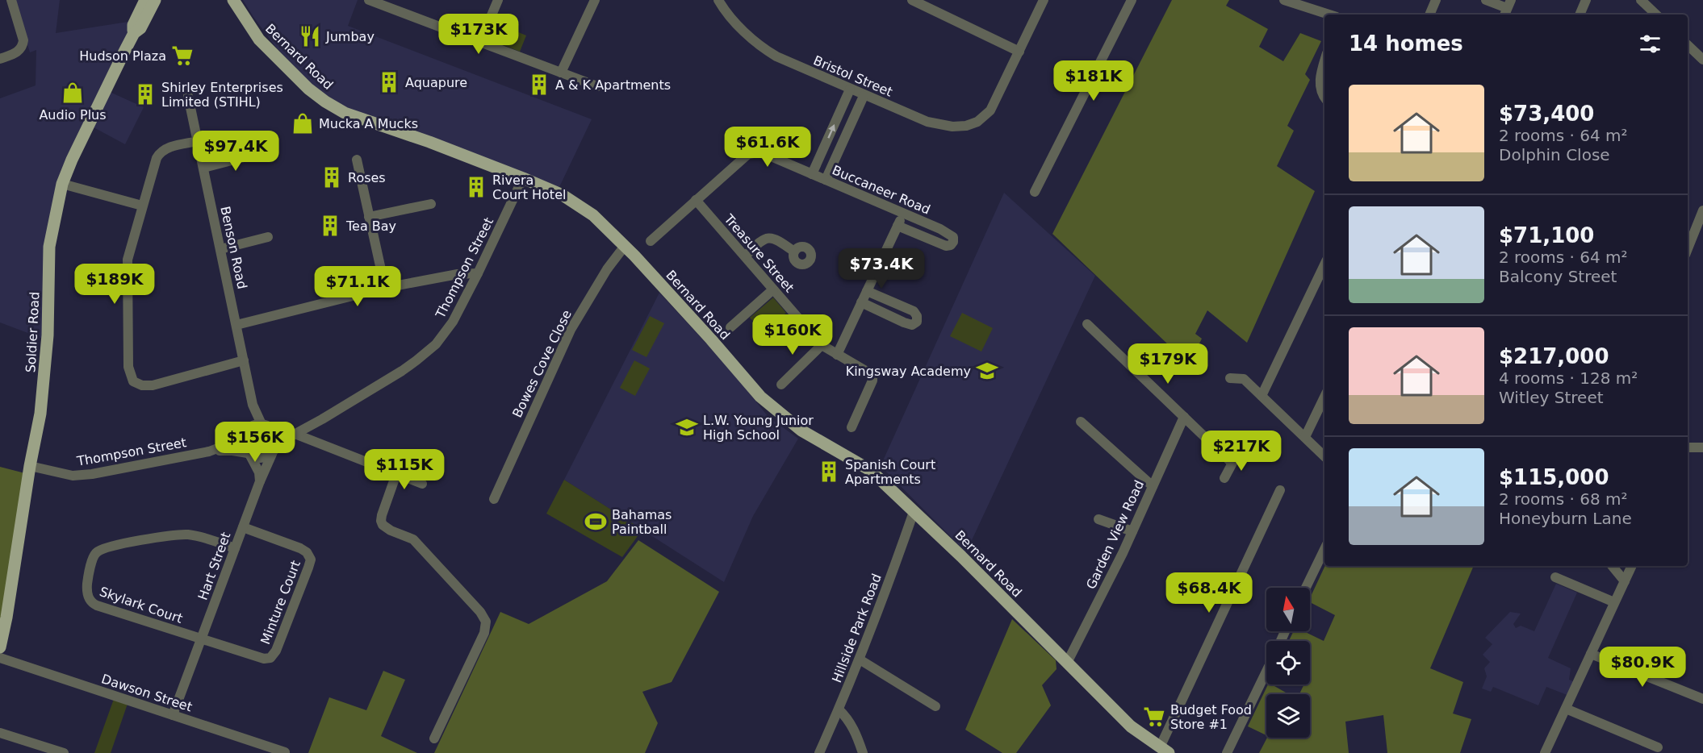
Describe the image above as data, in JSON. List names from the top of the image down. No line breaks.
{"streets":{"main road":["Bernard Road","Soldier Road"],"street":["Bristol Street","Buccaneer Road","Benson Road","Treasure Street","Thompson Street","Bowes Cove Close","Garden View Road","Hart Street","Minture Court","Skylark Court","Hillside Park Road","Dawson Street"]},"crossings":[["Bernard Road","Thompson Street"],["Bernard Road","Bowes Cove Close"],["Bernard Road","Garden View Road"],["Bernard Road","Hillside Park Road"],["Buccaneer Road","Treasure Street"],["Thompson Street","Soldier Road"],["Thompson Street","Hart Street"],["Hart Street","Minture Court"],["Hart Street","Skylark Court"],["Hart Street","Dawson Street"],["Minture Court","Skylark Court"]],"places":{"restaurant":["Jumbay"],"supermarket":["Hudson Plaza","Budget Food Store #1"],"building":["Aquapure","A & K Apartments","Shirley Enterprises Limited (STIHL)","Roses","Rivera Court Hotel","Tea Bay","Spanish Court Apartments"],"shop":["Audio Plus","Mucka A Mucks"],"school or university":["Kingsway Academy","L.W. Young Junior High School"],"sports":["Bahamas Paintball"]},"north":"top","page":{"price":["$173K","$181K","$61.6K","$97.4K","$73.4K","$189K","$71.1K","$160K","$179K","$156K","$217K","$115K","$68.4K","$80.9K"],"heading":"14 homes","list":[{"name":"$73,400","note":"2 rooms · 64 m² · Dolphin Close"},{"name":"$71,100","note":"2 rooms · 64 m² · Balcony Street"},{"name":"$217,000","note":"4 rooms · 128 m² · Witley Street"},{"name":"$115,000","note":"2 rooms · 68 m² · Honeyburn Lane"}]}}
